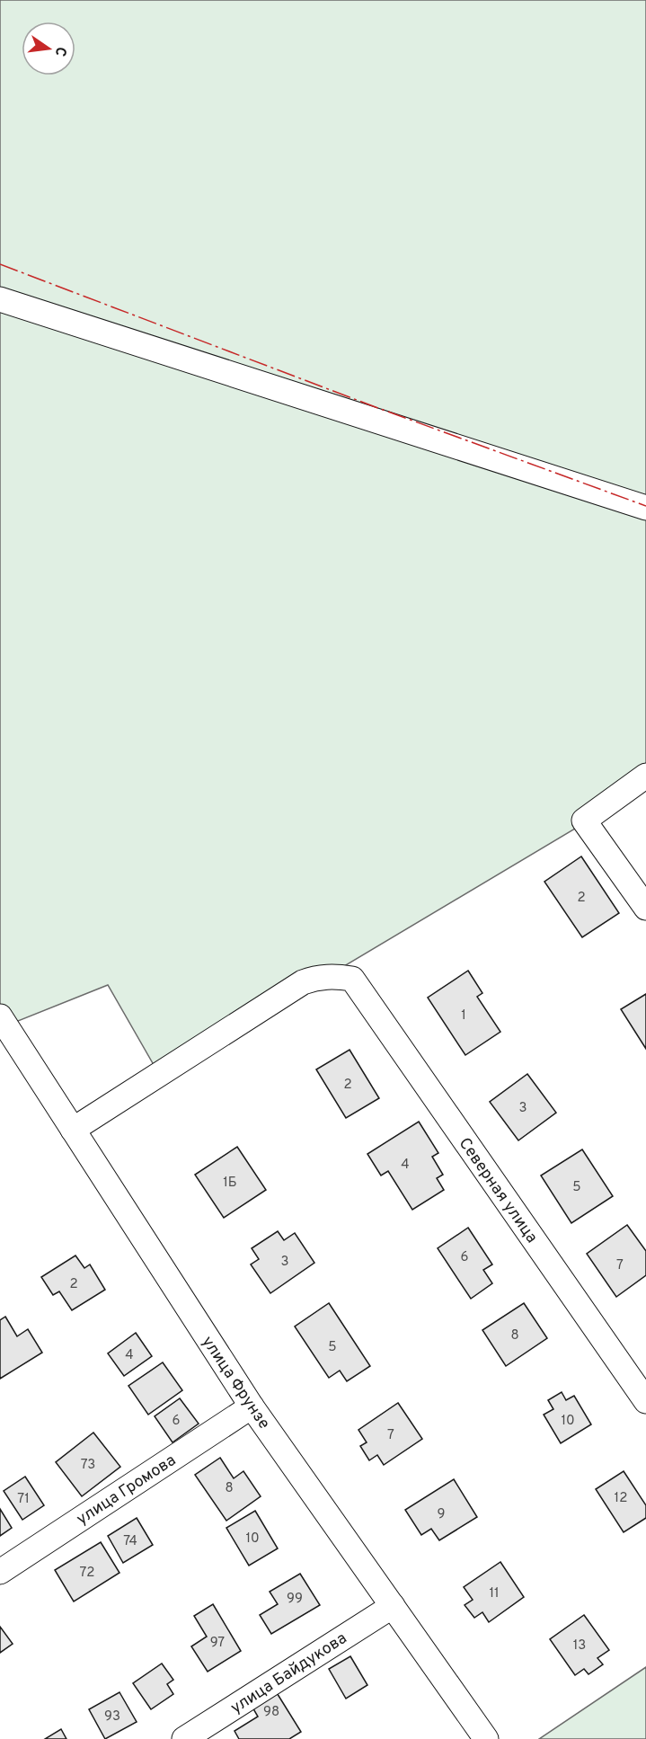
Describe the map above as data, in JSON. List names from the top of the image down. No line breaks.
{"streets":{"street":["Северная улица","улица Фрунзе","улица Громова","улица Байдукова"]},"crossings":[["Северная улица","улица Фрунзе"],["улица Фрунзе","улица Громова"],["улица Фрунзе","улица Байдукова"]],"house_numbers":["2","1","2","3","4","1Б","5","6","3","7","2","8","5","4","6","10","7","73","8","12","71","9","10","74","72","11","99","97","13","98","93"],"north":"right"}
